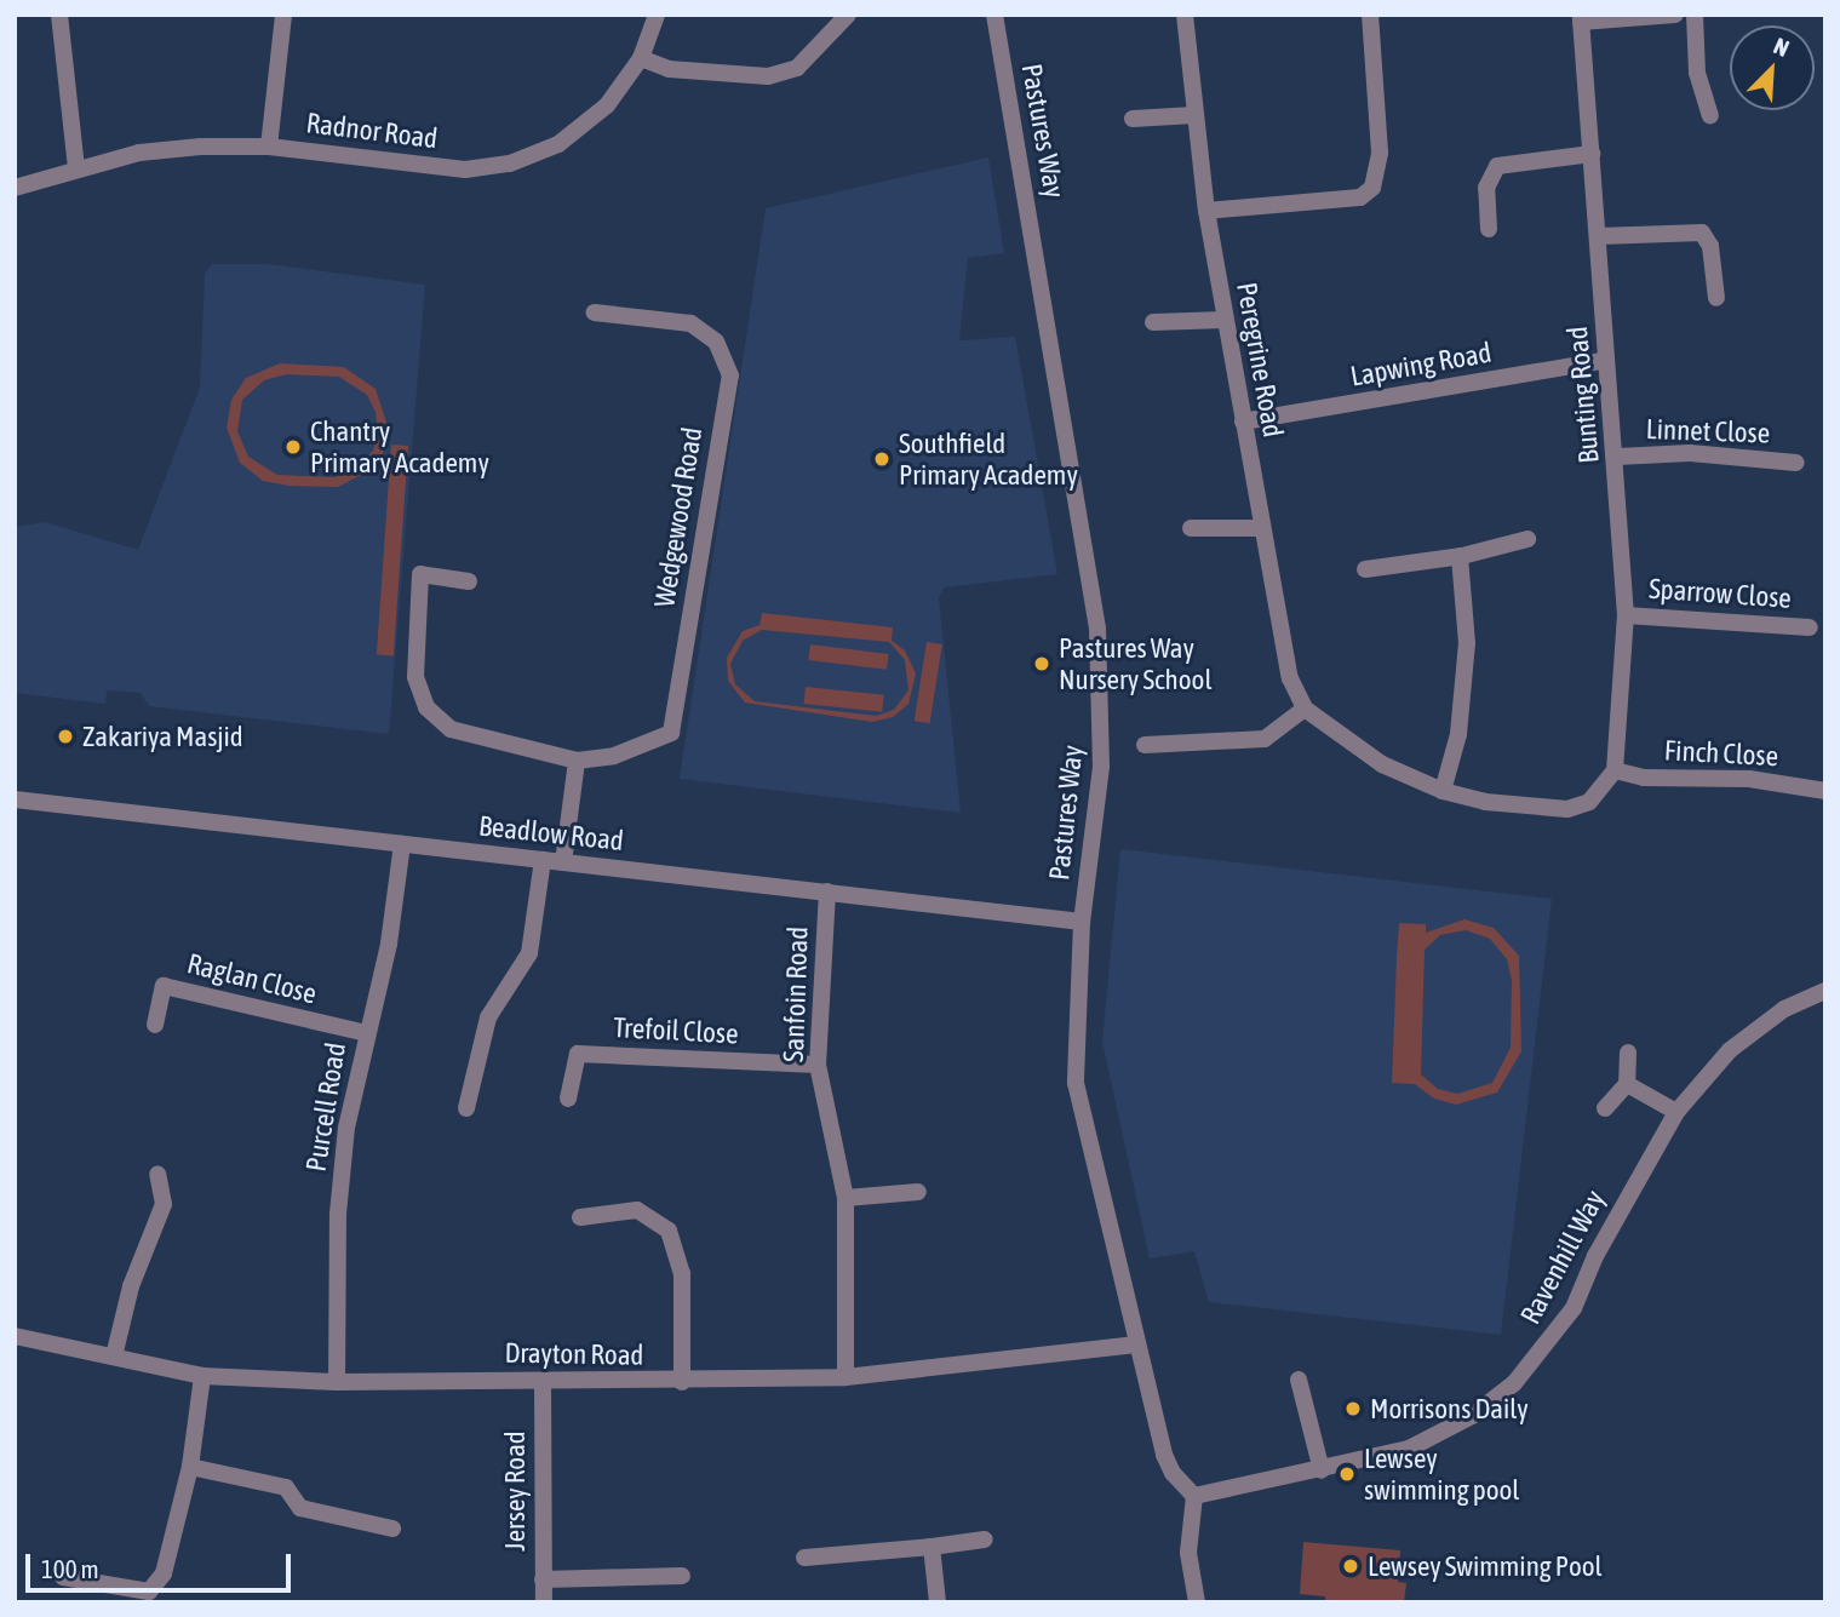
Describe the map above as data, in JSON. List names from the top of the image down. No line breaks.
{"streets":{"street":["Radnor Road","Pastures Way","Peregrine Road","Lapwing Road","Bunting Road","Linnet Close","Wedgewood Road","Sparrow Close","Finch Close","Beadlow Road","Raglan Close","Sanfoin Road","Trefoil Close","Purcell Road","Ravenhill Way","Drayton Road","Jersey Road"]},"crossings":[["Pastures Way","Beadlow Road"],["Pastures Way","Ravenhill Way"],["Pastures Way","Drayton Road"],["Peregrine Road","Lapwing Road"],["Lapwing Road","Bunting Road"],["Bunting Road","Linnet Close"],["Bunting Road","Sparrow Close"],["Bunting Road","Finch Close"],["Beadlow Road","Sanfoin Road"],["Beadlow Road","Purcell Road"],["Raglan Close","Purcell Road"],["Sanfoin Road","Trefoil Close"],["Sanfoin Road","Drayton Road"],["Purcell Road","Drayton Road"],["Drayton Road","Jersey Road"]],"places":["Chantry Primary Academy","Southfield Primary Academy","Pastures Way Nursery School","Zakariya Masjid","Morrisons Daily","Lewsey swimming pool","Lewsey Swimming Pool"],"scale_bar":"100 m","north":"top right"}
